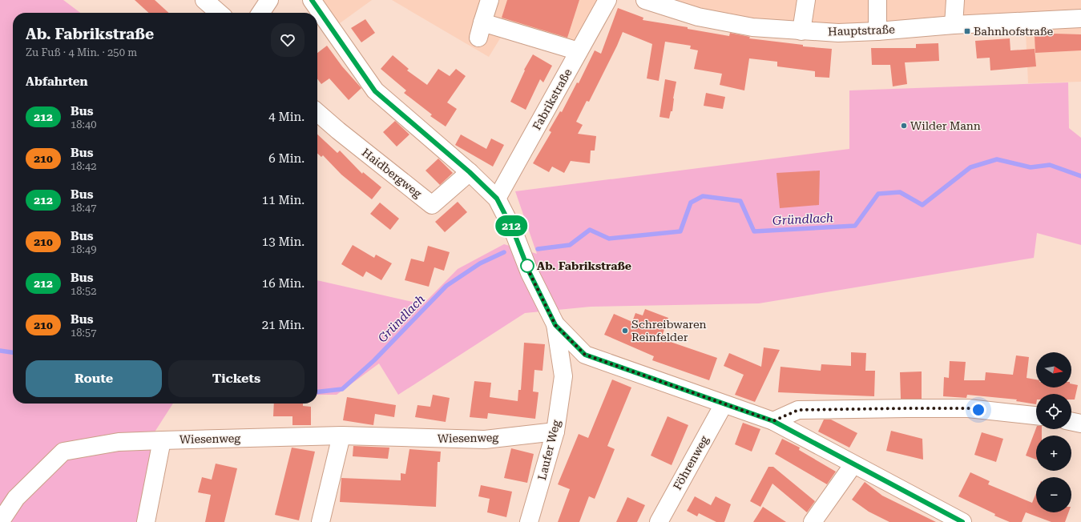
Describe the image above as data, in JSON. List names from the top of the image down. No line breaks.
{"streets":{"street":["Hauptstraße","Fabrikstraße","Haidbergweg","Wiesenweg","Laufer Weg","Föhrenweg"]},"crossings":[["Wiesenweg","Laufer Weg"]],"water":["Gründlach"],"places":{"transit":["Bahnhofstraße"],"other":["Wilder Mann","Ab. Fabrikstraße","Schreibwaren Reinfelder"]},"lines":["bus line 212"],"north":"right","page":{"on_map":"212","heading":[["Ab. Fabrikstraße","Zu Fuß · 4 Min. · 250 m"],"Abfahrten"],"list":[{"mark":"212","name":"Bus","note":"18:40","value":"4 Min."},{"mark":"210","name":"Bus","note":"18:42","value":"6 Min."},{"mark":"212","name":"Bus","note":"18:47","value":"11 Min."},{"mark":"210","name":"Bus","note":"18:49","value":"13 Min."},{"mark":"212","name":"Bus","note":"18:52","value":"16 Min."},{"mark":"210","name":"Bus","note":"18:57","value":"21 Min."}],"map_buttons":["+","−"],"buttons":["Route","Tickets"]}}
